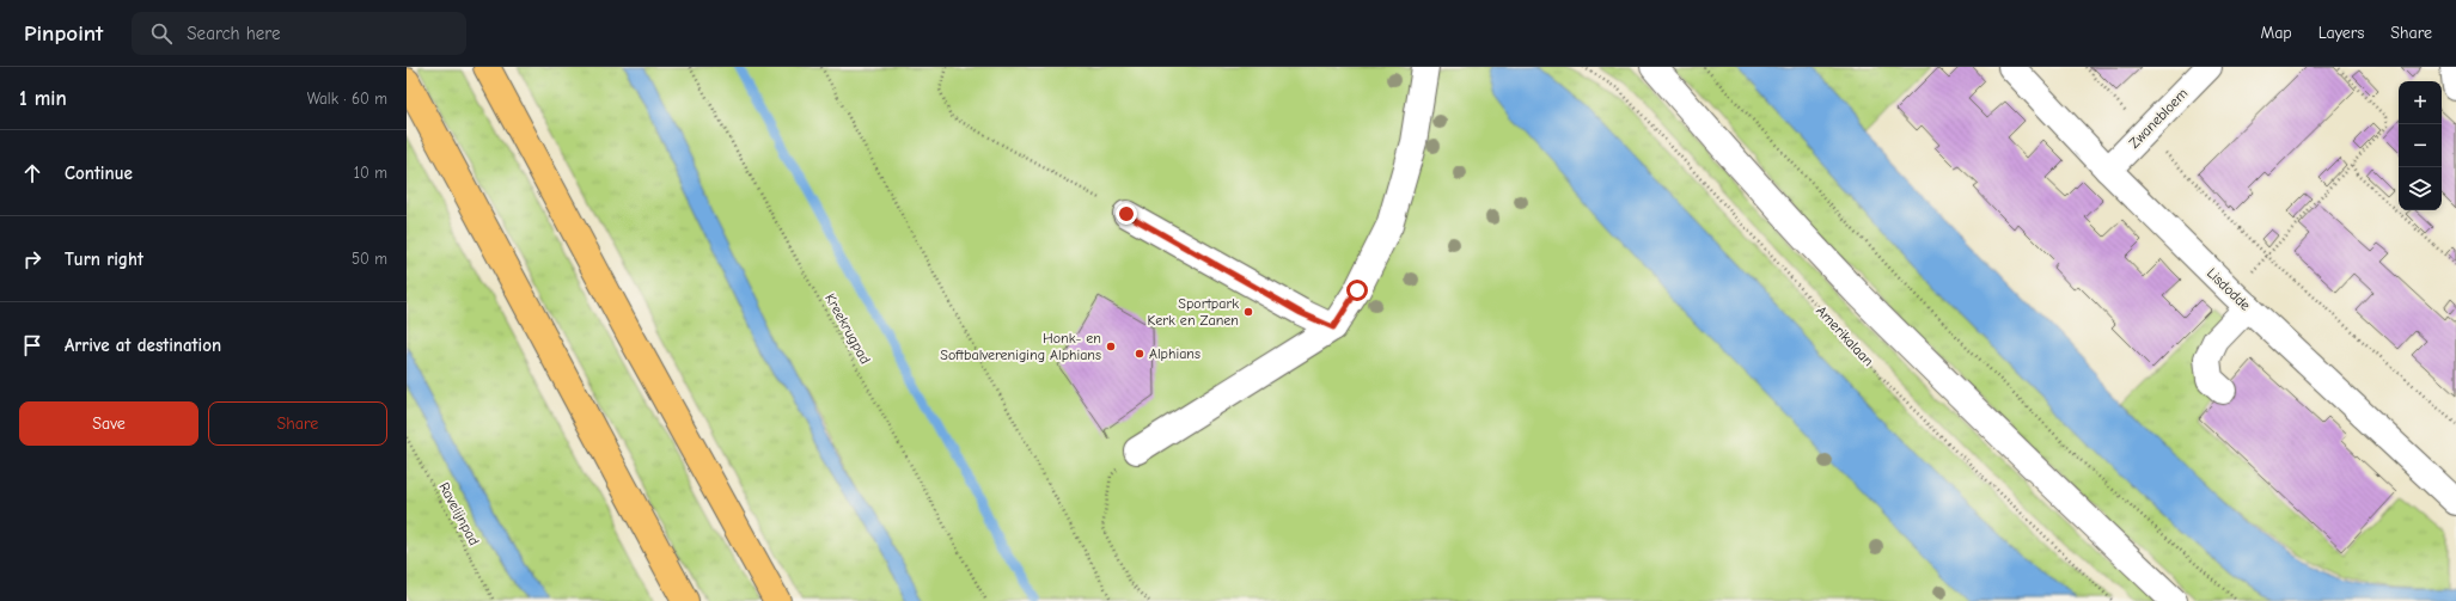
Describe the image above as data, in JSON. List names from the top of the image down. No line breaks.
{"streets":{"street":["Zwanebloem","Lisdodde"],"path":["Kreekrugpad","Amerikalaan","Ravelijnpad"]},"crossings":[["Zwanebloem","Lisdodde"]],"places":["Sportpark Kerk en Zanen","Honk- en Softbalvereniging Alphians","Alphians"],"page":{"header":"Pinpoint","search":"Search here","nav":["Map","Layers","Share"],"heading":["1 min","Walk · 60 m"],"map_buttons":["+","−"],"list":[["Continue","10 m"],["Turn right","50 m"],"Arrive at destination"],"buttons":["Save","Share"]}}
